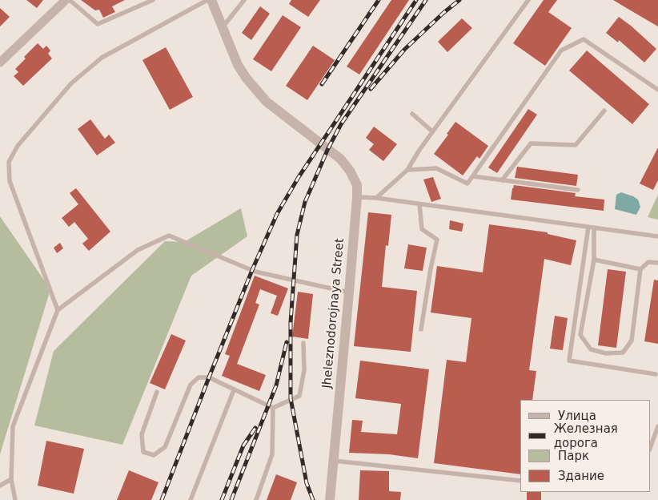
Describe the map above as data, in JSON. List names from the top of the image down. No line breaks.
{"streets":{"street":["Jheleznodorojnaya Street"]},"legend":["Улица","Железная дорога","Парк","Здание"]}
